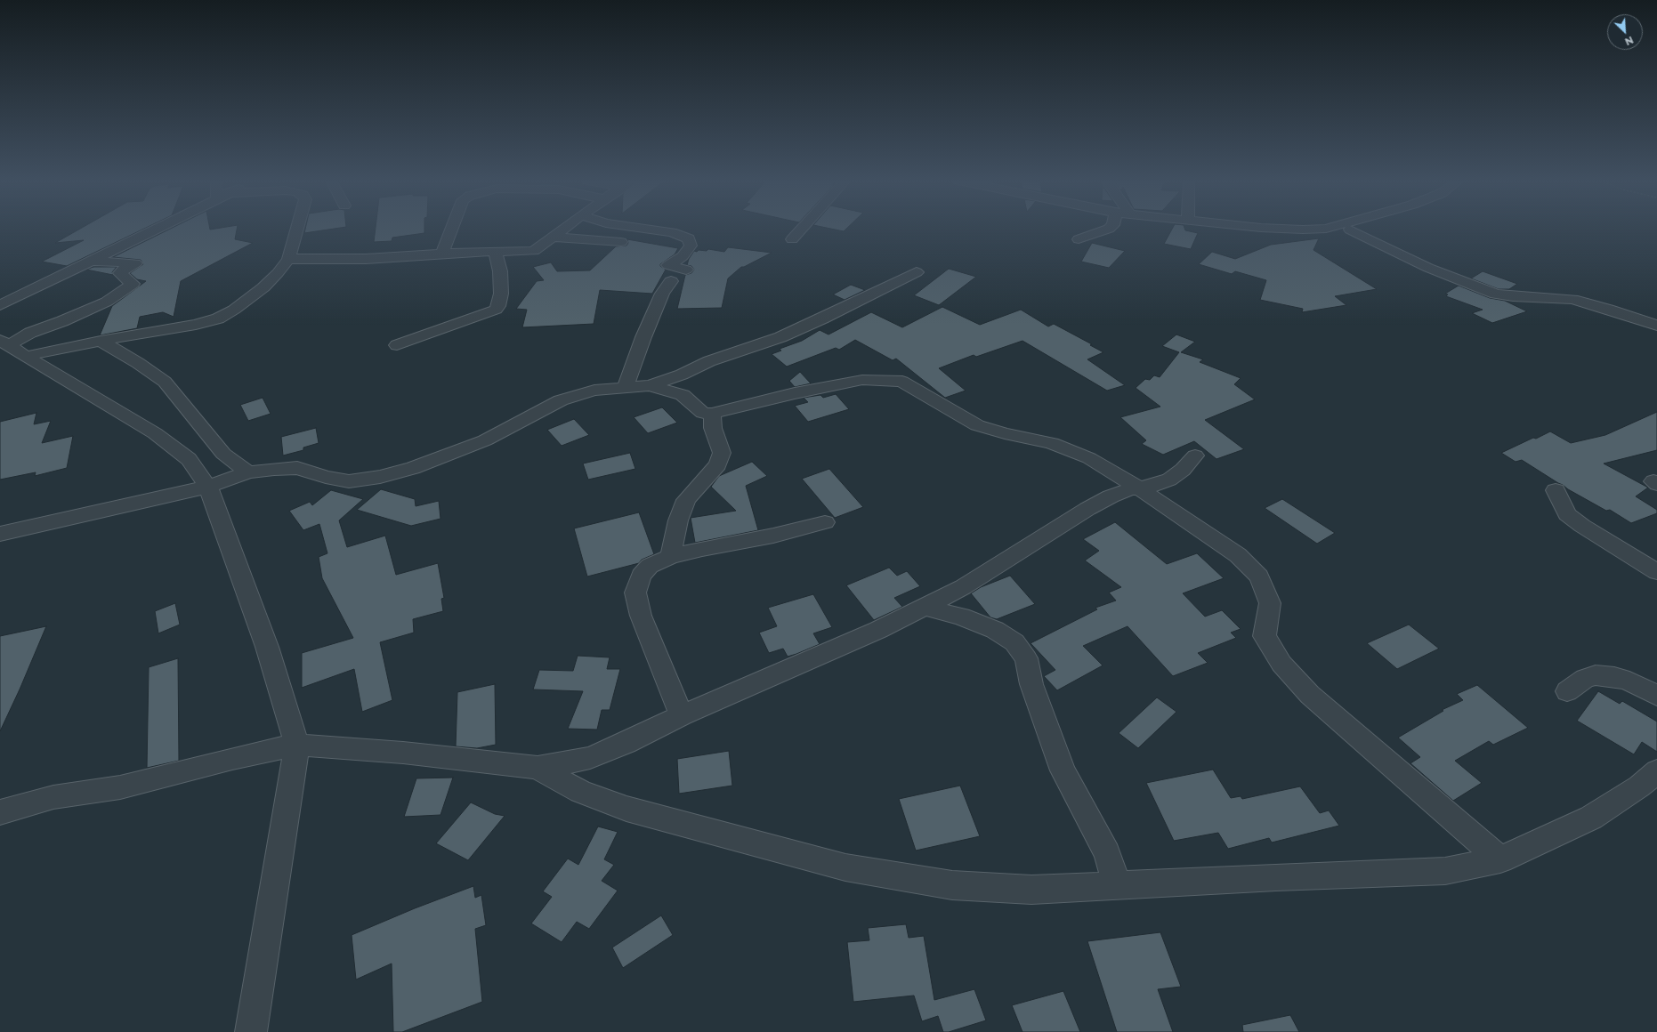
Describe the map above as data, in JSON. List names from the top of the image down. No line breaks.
{"north":"bottom right"}
